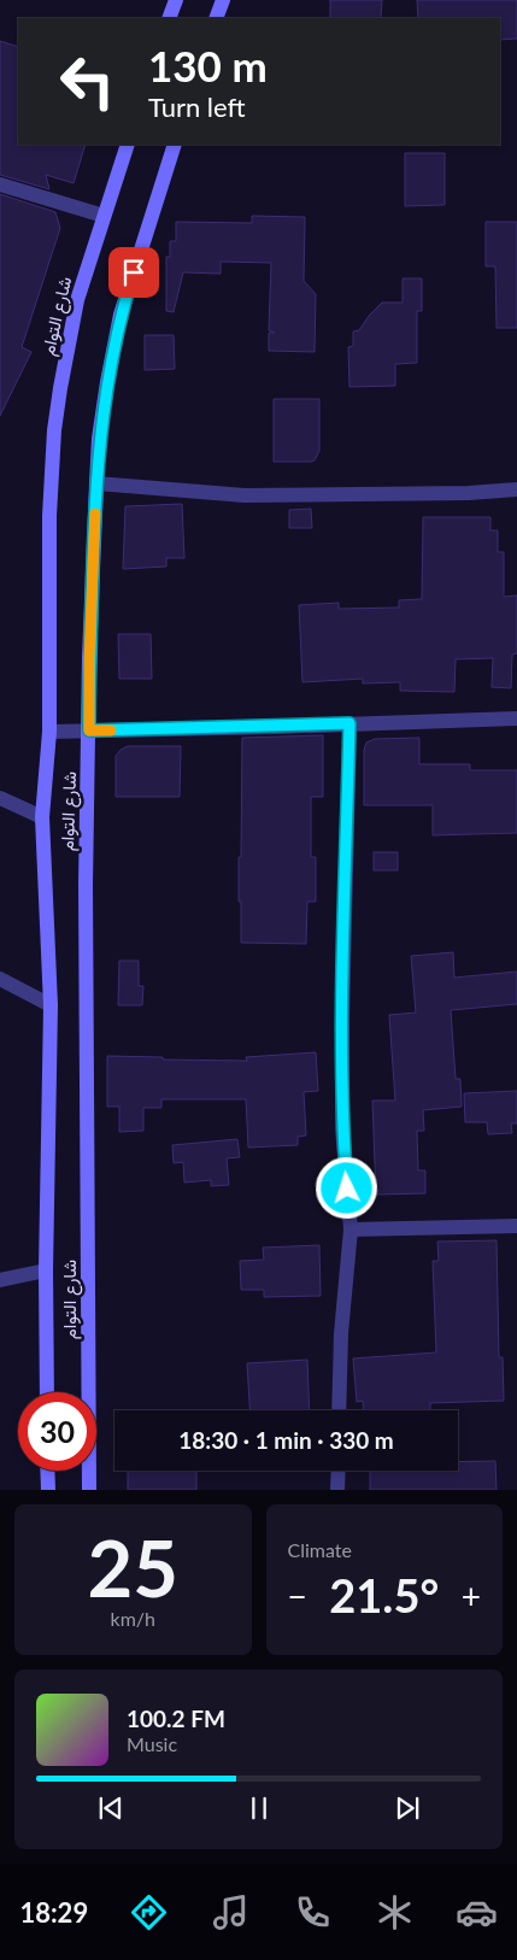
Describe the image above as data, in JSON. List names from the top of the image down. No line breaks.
{"streets":{"main road":["شارع التوام"]},"page":{"turn":["130 m","Turn left"],"limit":"30","trip":"18:30 · 1 min · 330 m","tile":[["25","km/h"],"Climate"],"heat":["−","21.5°","+"],"song":["100.2 FM","Music"],"tabs":"18:29"}}
